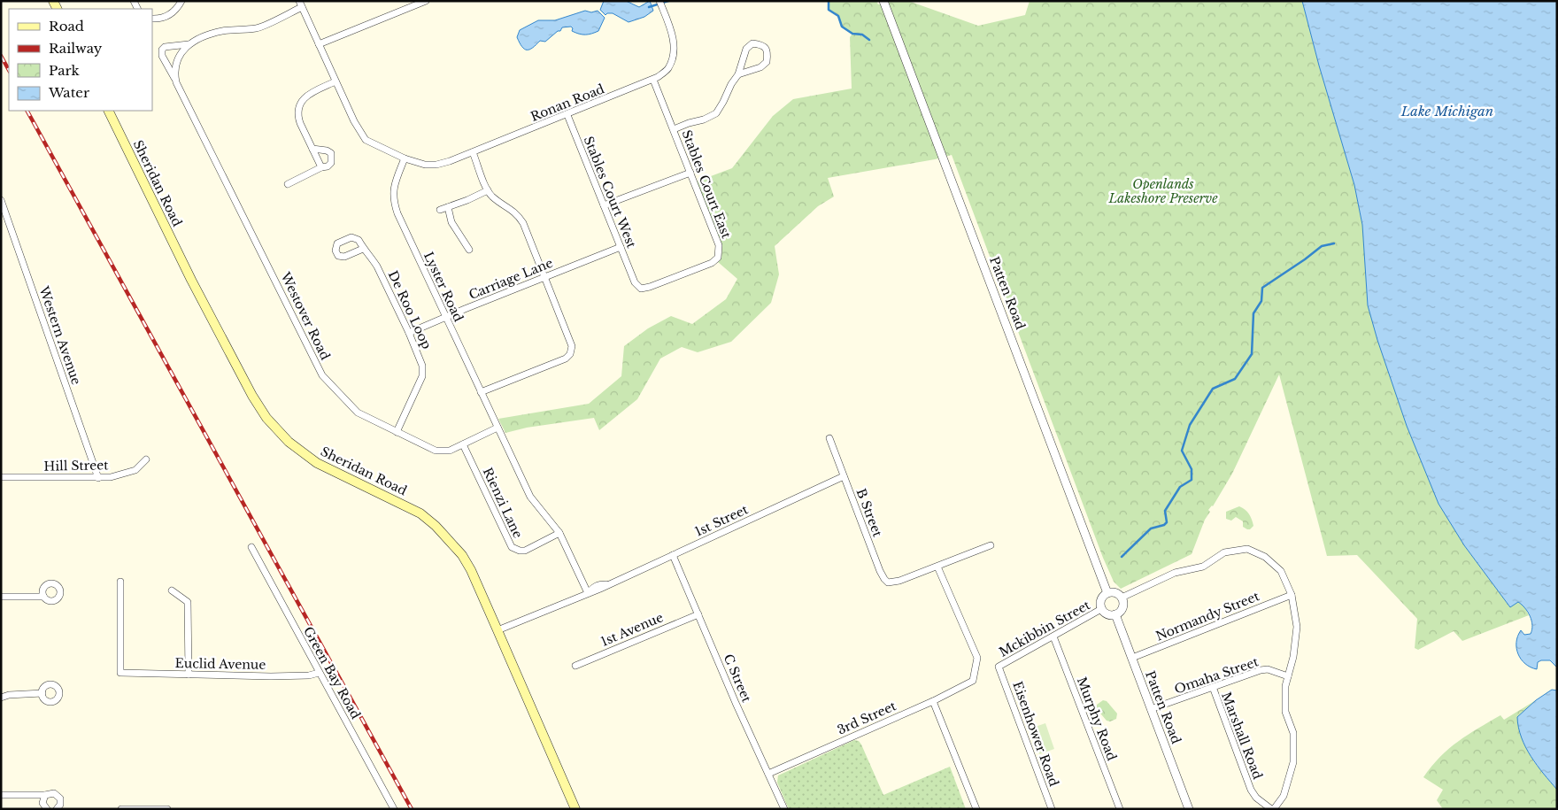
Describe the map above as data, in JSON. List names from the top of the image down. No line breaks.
{"streets":{"main road":["Sheridan Road"],"street":["Ronan Road","Stables Court East","Stables Court West","Carriage Lane","Lyster Road","Patten Road","De Roo Loop","Westover Road","Western Avenue","Hill Street","Rienzi Lane","B Street","1st Street","Normandy Street","Mckibbin Street","1st Avenue","Euclid Avenue","Green Bay Road","Omaha Street","C Street","3rd Street","Murphy Road","Eisenhower Road","Marshall Road"]},"crossings":[["Ronan Road","Stables Court East"],["Ronan Road","Stables Court West"],["Ronan Road","Lyster Road"],["Sheridan Road","1st Street"],["Stables Court East","Stables Court West"],["Stables Court West","Carriage Lane"],["Carriage Lane","Lyster Road"],["Carriage Lane","De Roo Loop"],["Lyster Road","Westover Road"],["Lyster Road","Rienzi Lane"],["Lyster Road","1st Street"],["Patten Road","Normandy Street"],["Patten Road","Mckibbin Street"],["Patten Road","Omaha Street"],["De Roo Loop","Westover Road"],["Westover Road","Rienzi Lane"],["Western Avenue","Hill Street"],["B Street","1st Street"],["B Street","3rd Street"],["1st Street","C Street"],["Mckibbin Street","Murphy Road"],["Mckibbin Street","Eisenhower Road"],["1st Avenue","C Street"],["Euclid Avenue","Green Bay Road"],["Omaha Street","Marshall Road"],["C Street","3rd Street"]],"water":["Lake Michigan"],"parks":["Openlands Lakeshore Preserve"],"legend":["Road","Railway","Park","Water"]}
